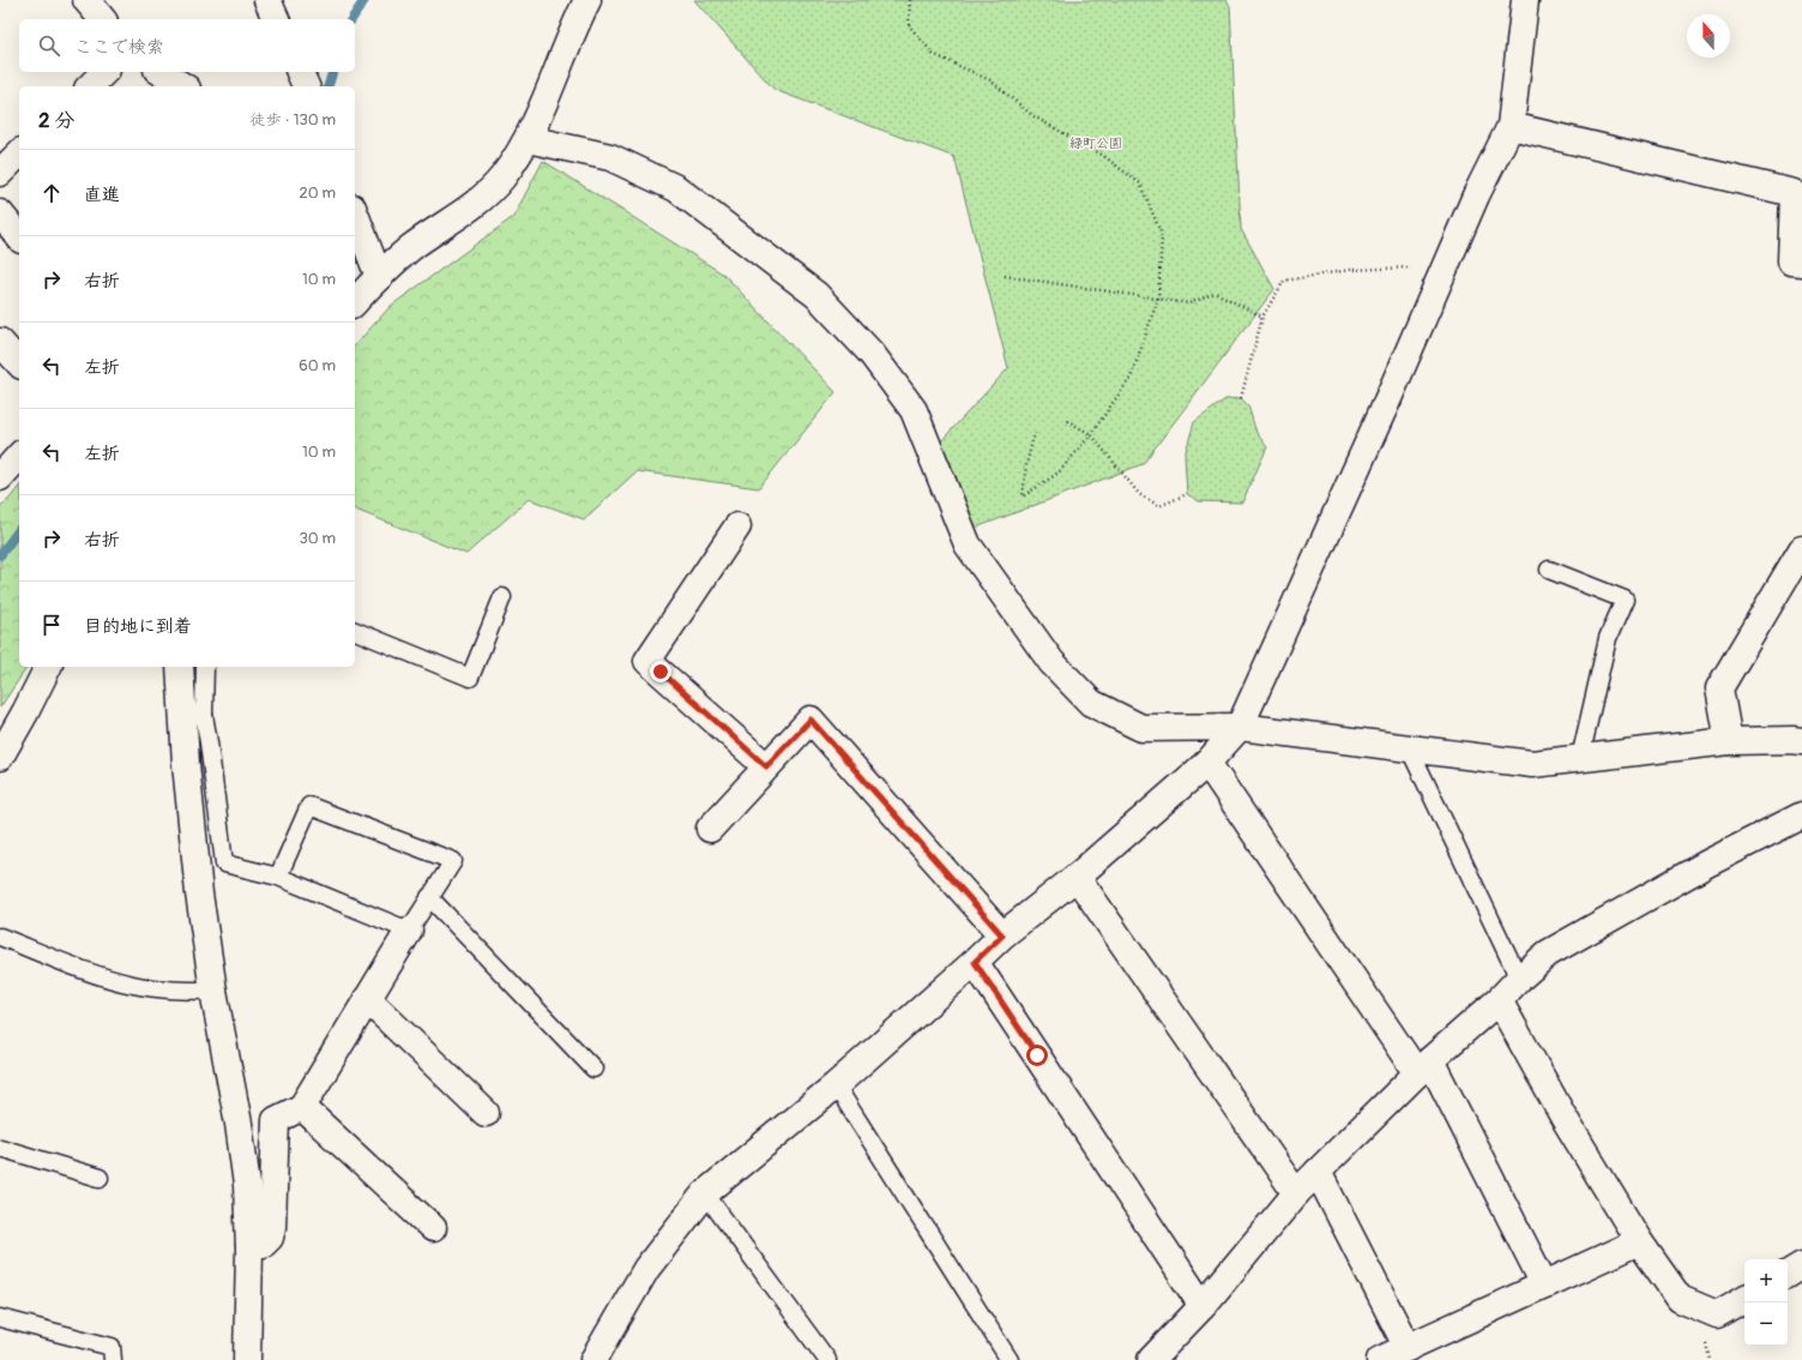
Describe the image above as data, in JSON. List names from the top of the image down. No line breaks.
{"parks":["緑町公園"],"north":"top","page":{"search":"ここで検索","heading":["2 分","徒歩 · 130 m"],"list":[["直進","20 m"],["右折","10 m"],["左折","60 m"],["左折","10 m"],["右折","30 m"],"目的地に到着"],"map_buttons":["+","−"]}}
